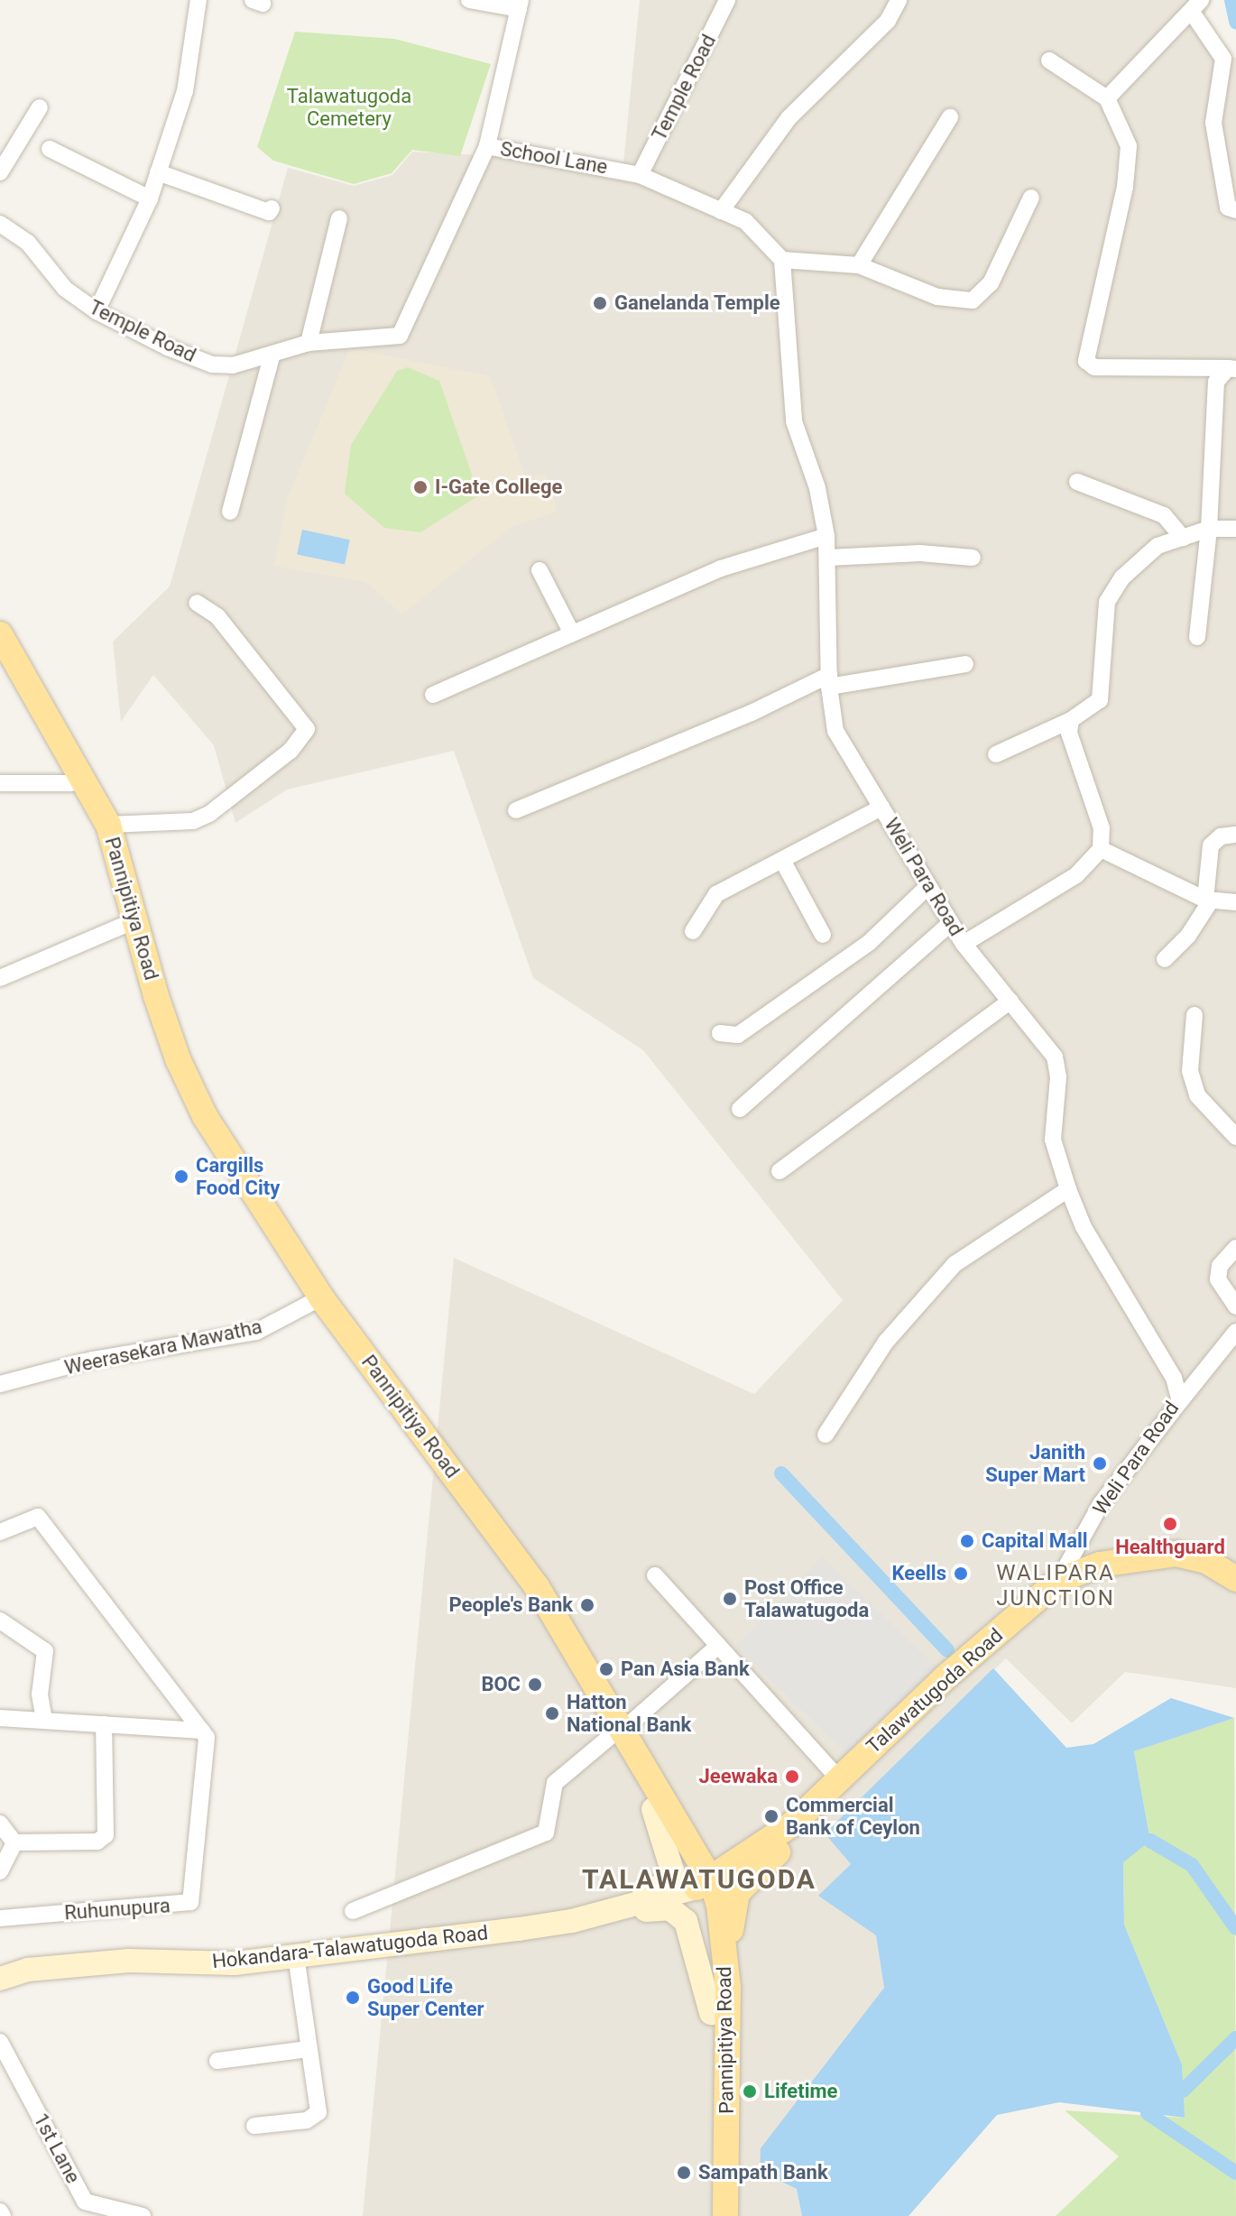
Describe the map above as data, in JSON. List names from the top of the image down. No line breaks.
{"streets":{"main road":["Pannipitiya Road","Talawatugoda Road","Hokandara-Talawatugoda Road"],"street":["Temple Road","School Lane","Weli Para Road","Weerasekara Mawatha","Ruhunupura","1st Lane"]},"crossings":[["Temple Road","School Lane"],["Weli Para Road","Talawatugoda Road"],["Pannipitiya Road","Weerasekara Mawatha"],["Pannipitiya Road","Talawatugoda Road"],["Pannipitiya Road","Hokandara-Talawatugoda Road"],["Talawatugoda Road","Hokandara-Talawatugoda Road"]],"districts":["WALIPARA JUNCTION","TALAWATUGODA"],"parks":["Talawatugoda Cemetery"],"places":["Ganelanda Temple","I-Gate College","Cargills Food City","Janith Super Mart","Healthguard","Capital Mall","Keells","Post Office Talawatugoda","People's Bank","Pan Asia Bank","BOC","Hatton National Bank","Jeewaka","Commercial Bank of Ceylon","Good Life Super Center","Lifetime","Sampath Bank"]}
